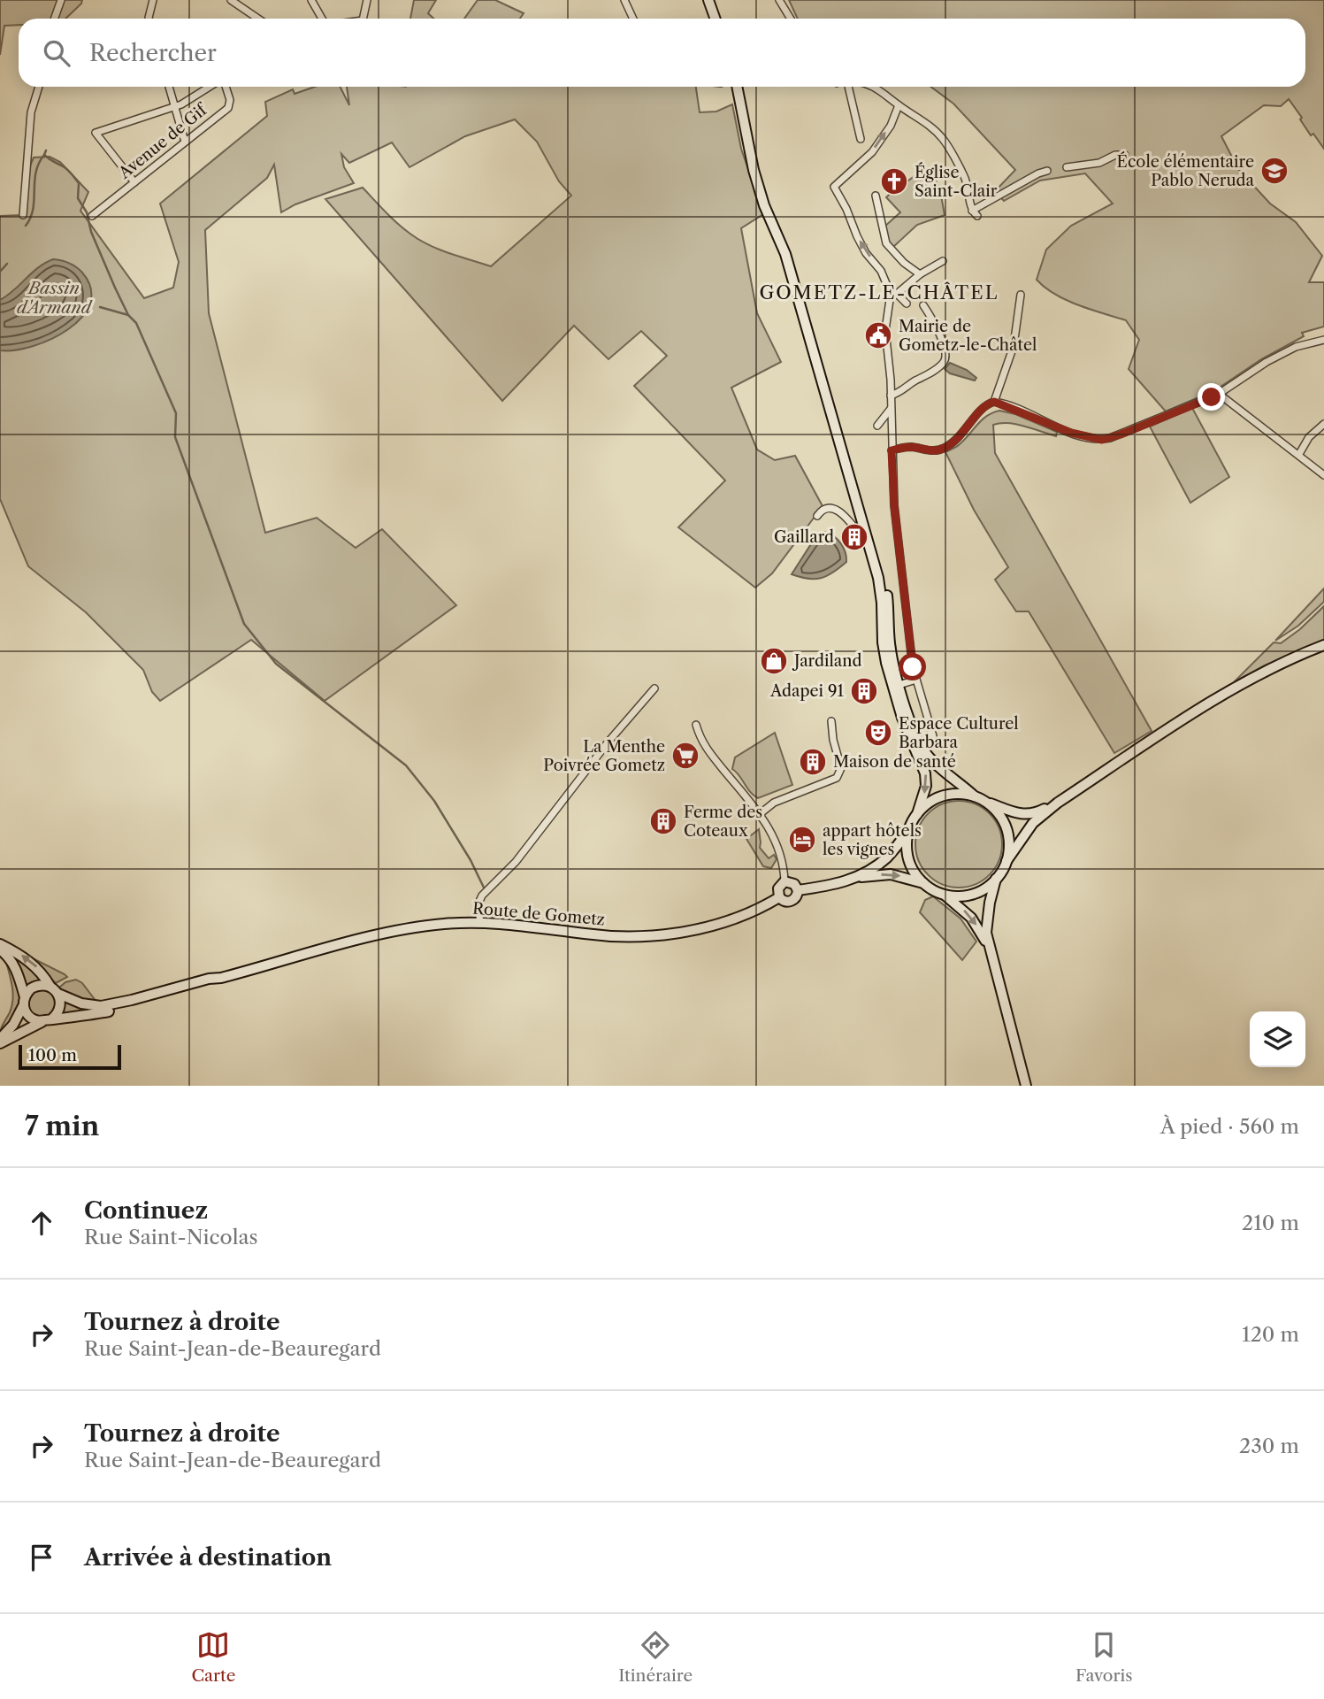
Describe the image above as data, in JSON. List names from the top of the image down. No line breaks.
{"streets":{"main road":["Route de Gometz"],"street":["Avenue de Gif"]},"districts":["GOMETZ-LE-CHÂTEL"],"water":["Bassin d'Armand"],"places":{"school or university":["École élémentaire Pablo Neruda"],"church":["Église Saint-Clair"],"public building":["Mairie de Gometz-le-Châtel"],"building":["Gaillard","Adapei 91","Maison de santé","Ferme des Coteaux"],"shop":["Jardiland"],"theatre":["Espace Culturel Barbara"],"supermarket":["La Menthe Poivrée Gometz"],"hotel":["appart hôtels les vignes"]},"scale_bar":"100 m","page":{"search":"Rechercher","scale":"100 m","heading":["7 min","À pied · 560 m"],"list":[["Continuez","Rue Saint-Nicolas","210 m"],["Tournez à droite","Rue Saint-Jean-de-Beauregard","120 m"],["Tournez à droite","Rue Saint-Jean-de-Beauregard","230 m"],"Arrivée à destination"],"nav":["Carte","Itinéraire","Favoris"]}}
